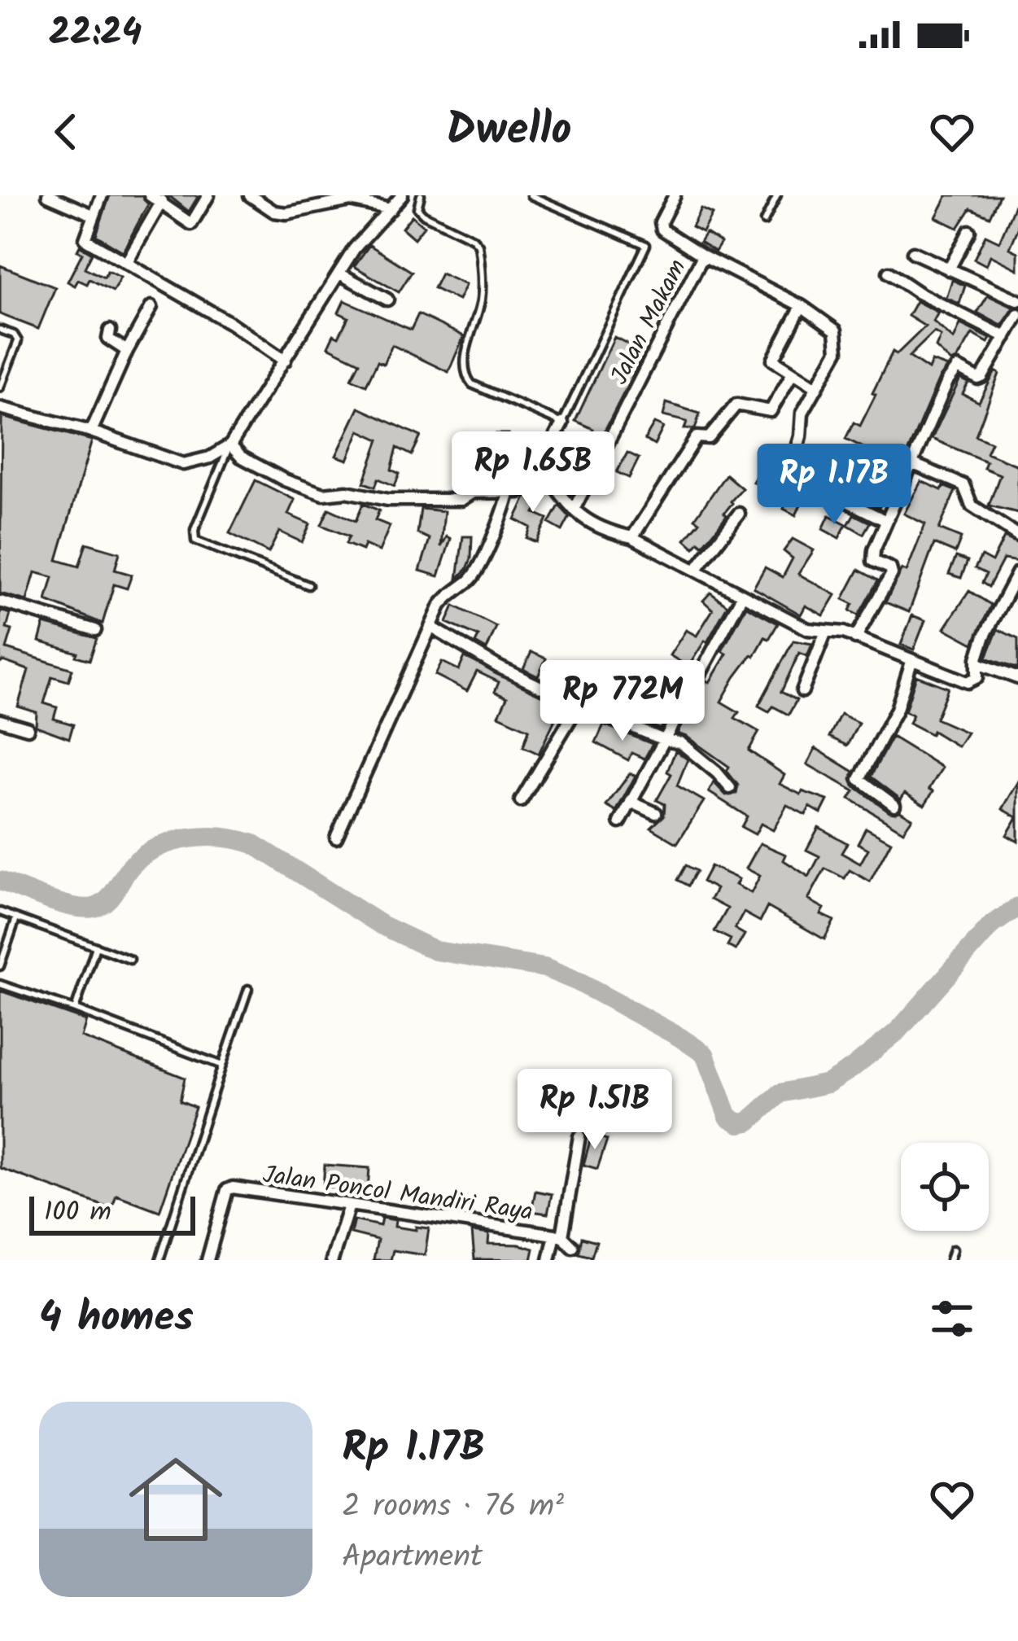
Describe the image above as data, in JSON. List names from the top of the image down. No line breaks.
{"streets":{"street":["Jalan Makam","Jalan Poncol Mandiri Raya"]},"scale_bar":"100 m","page":{"status":"22:24","header":"Dwello","price":["Rp 1.65B","Rp 1.17B","Rp 772M","Rp 1.51B"],"scale":"100 m","heading":"4 homes","list":[{"name":"Rp 1.17B","note":"2 rooms · 76 m² · Apartment"}]}}
